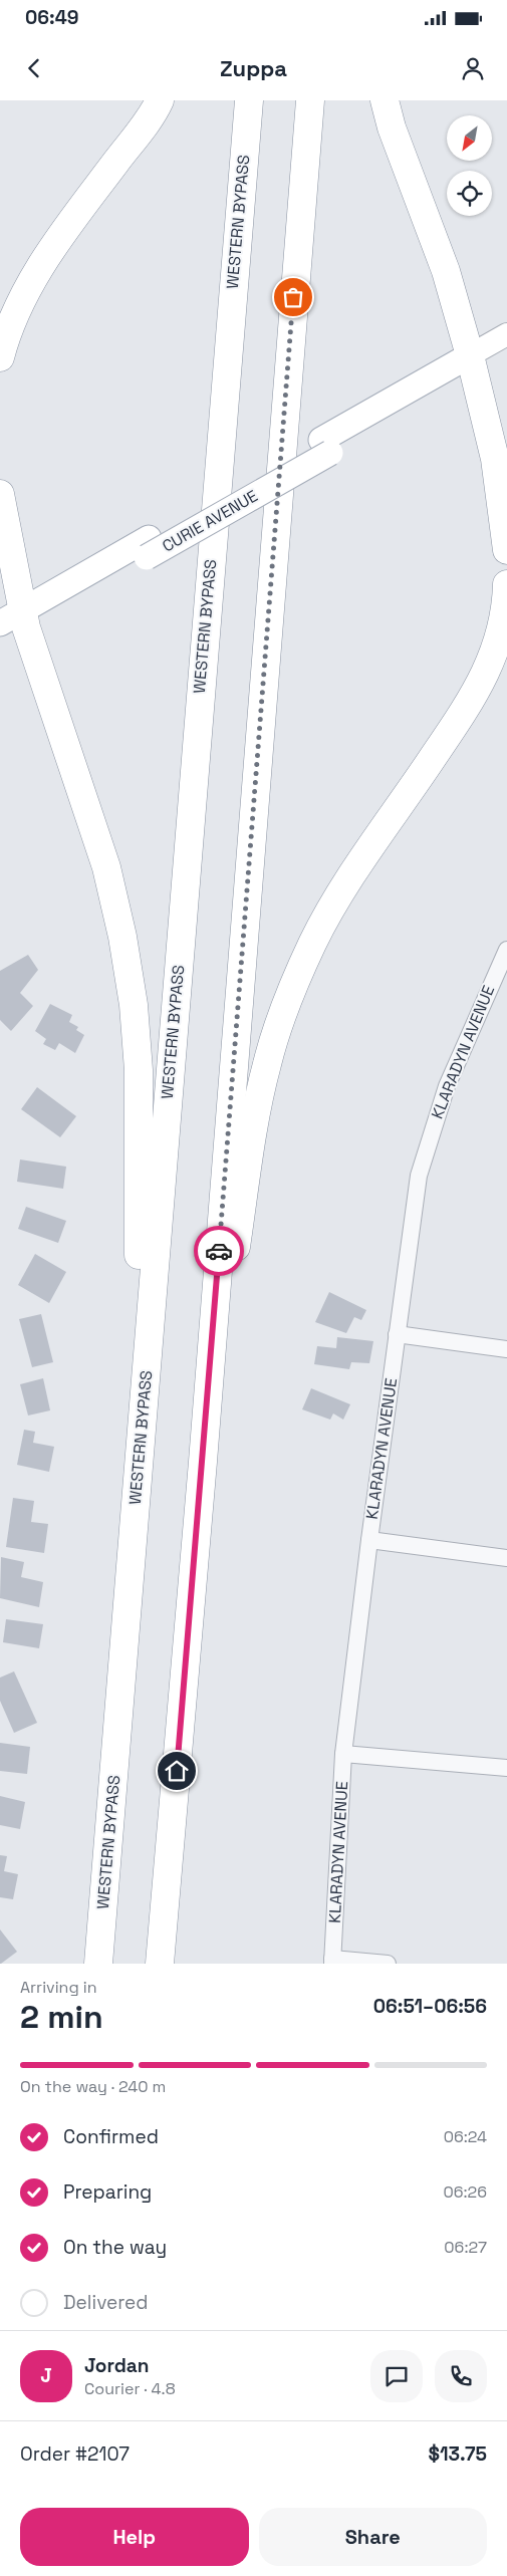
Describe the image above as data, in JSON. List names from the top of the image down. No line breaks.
{"streets":{"highway":["WESTERN BYPASS"],"main road":["CURIE AVENUE"],"street":["KLARADYN AVENUE"]},"north":"bottom left","page":{"status":"06:49","header":"Zuppa","heading":["2 min","Arriving in","06:51–06:56"],"panel":["Jordan","Courier · 4.8","Order #2107","$13.75"],"bar":"On the way · 240 m","list":[["Confirmed","06:24"],["Preparing","06:26"],["On the way","06:27"],"Delivered"],"round":"J","buttons":["Help","Share"]}}
